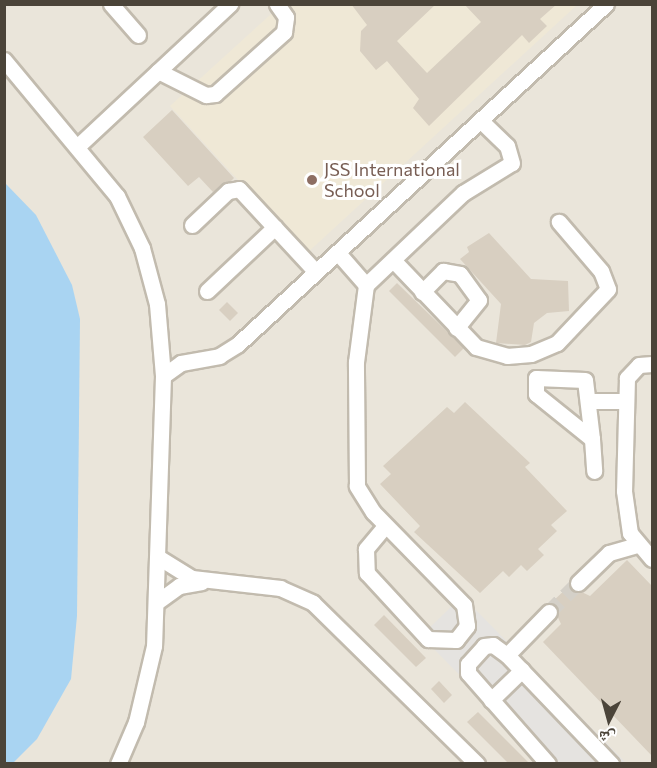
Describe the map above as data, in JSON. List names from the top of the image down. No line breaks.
{"places":["JSS International School"],"north":"bottom"}
